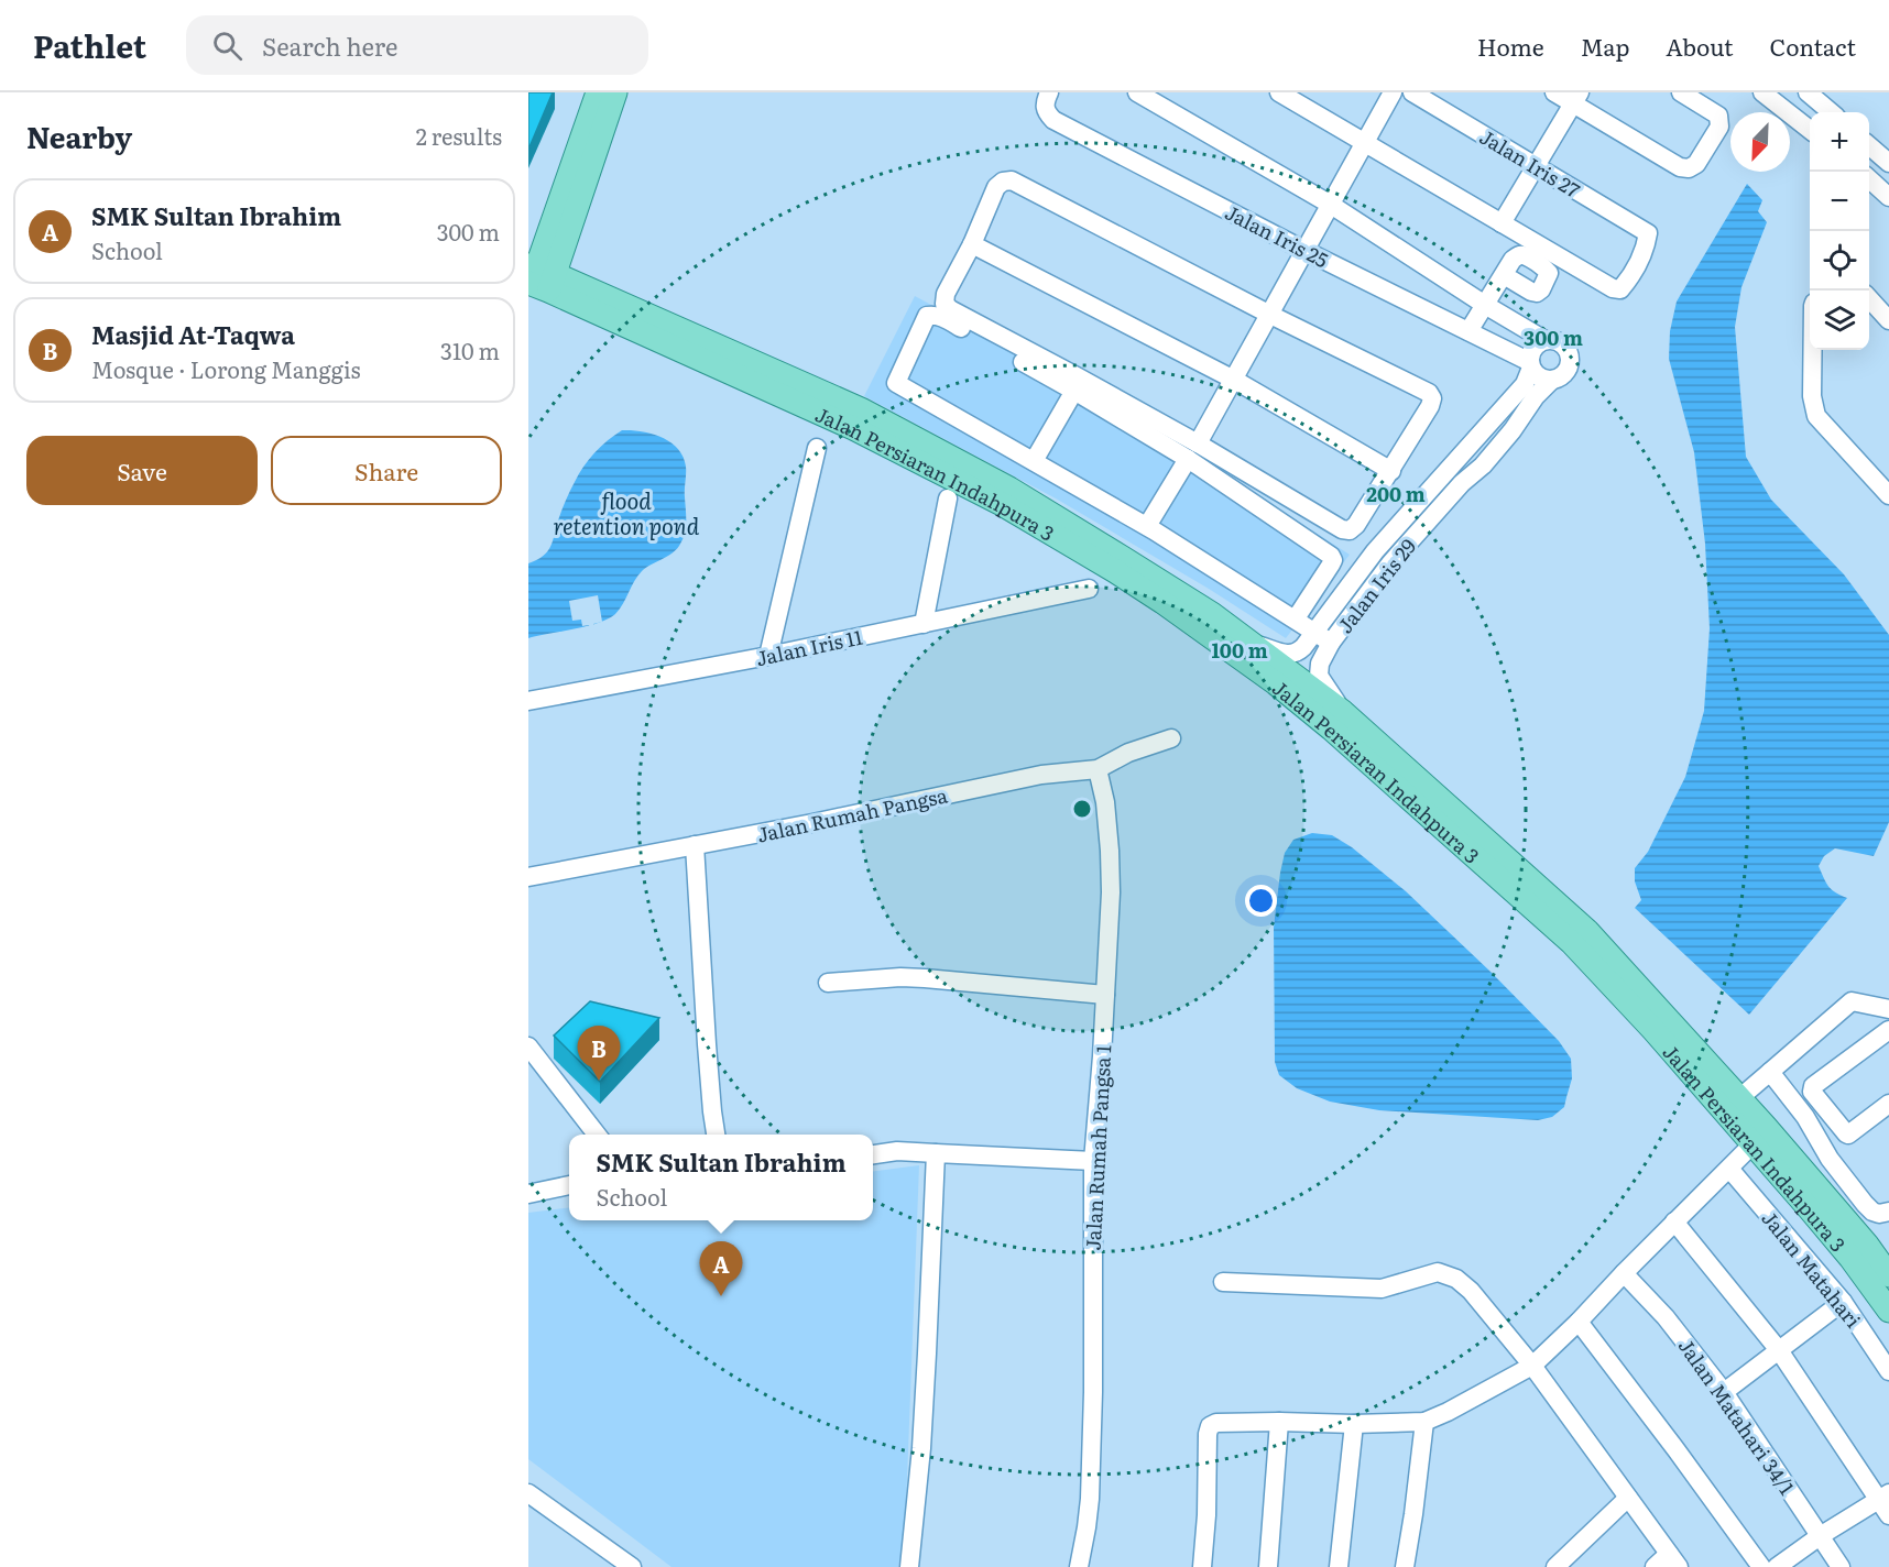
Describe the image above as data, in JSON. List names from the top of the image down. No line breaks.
{"streets":{"main road":["Jalan Persiaran Indahpura 3"],"street":["Jalan Iris 27","Jalan Iris 25","Jalan Iris 29","Jalan Iris 11","Jalan Rumah Pangsa","Jalan Rumah Pangsa 1","Jalan Matahari","Jalan Matahari 34/1"]},"crossings":[["Jalan Iris 25","Jalan Iris 29"],["Jalan Persiaran Indahpura 3","Jalan Iris 29"],["Jalan Rumah Pangsa","Jalan Rumah Pangsa 1"]],"water":["flood retention pond"],"north":"bottom left","page":{"header":"Pathlet","search":"Search here","nav":["Home","Map","About","Contact"],"heading":["Nearby","2 results"],"map_buttons":["+","−"],"list":[{"mark":"A","name":"SMK Sultan Ibrahim","note":"School","value":"300 m"},{"mark":"B","name":"Masjid At-Taqwa","note":"Mosque · Lorong Manggis","value":"310 m"}],"buttons":["Save","Share"],"pins":["B","A"],"popup":["SMK Sultan Ibrahim","School"]},"rings":["300 m","200 m","100 m"]}
